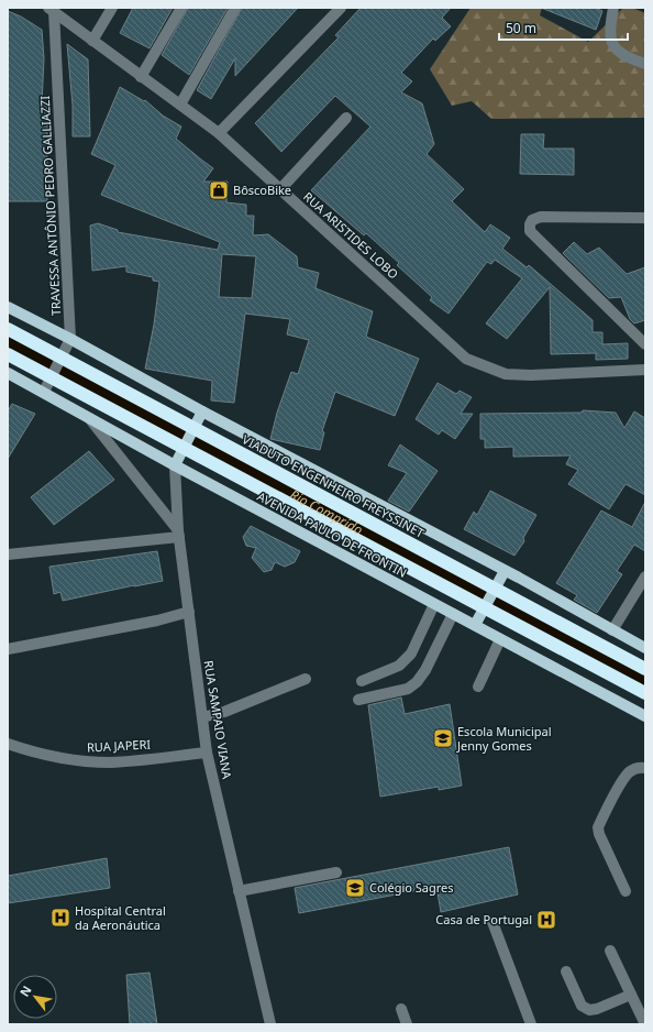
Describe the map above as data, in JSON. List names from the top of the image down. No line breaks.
{"streets":{"highway":["VIADUTO ENGENHEIRO FREYSSINET"],"main road":["AVENIDA PAULO DE FRONTIN"],"street":["TRAVESSA ANTÔNIO PEDRO GALLIAZZI","RUA ARISTIDES LOBO","RUA SAMPAIO VIANA","RUA JAPERI"]},"crossings":[["TRAVESSA ANTÔNIO PEDRO GALLIAZZI","RUA ARISTIDES LOBO"],["TRAVESSA ANTÔNIO PEDRO GALLIAZZI","AVENIDA PAULO DE FRONTIN"],["AVENIDA PAULO DE FRONTIN","RUA SAMPAIO VIANA"],["RUA SAMPAIO VIANA","RUA JAPERI"]],"water":["Rio Comprido"],"places":{"shop":["BôscoBike"],"school or university":["Escola Municipal Jenny Gomes","Colégio Sagres"],"hospital":["Hospital Central da Aeronáutica","Casa de Portugal"]},"scale_bar":"50 m","north":"top left"}
